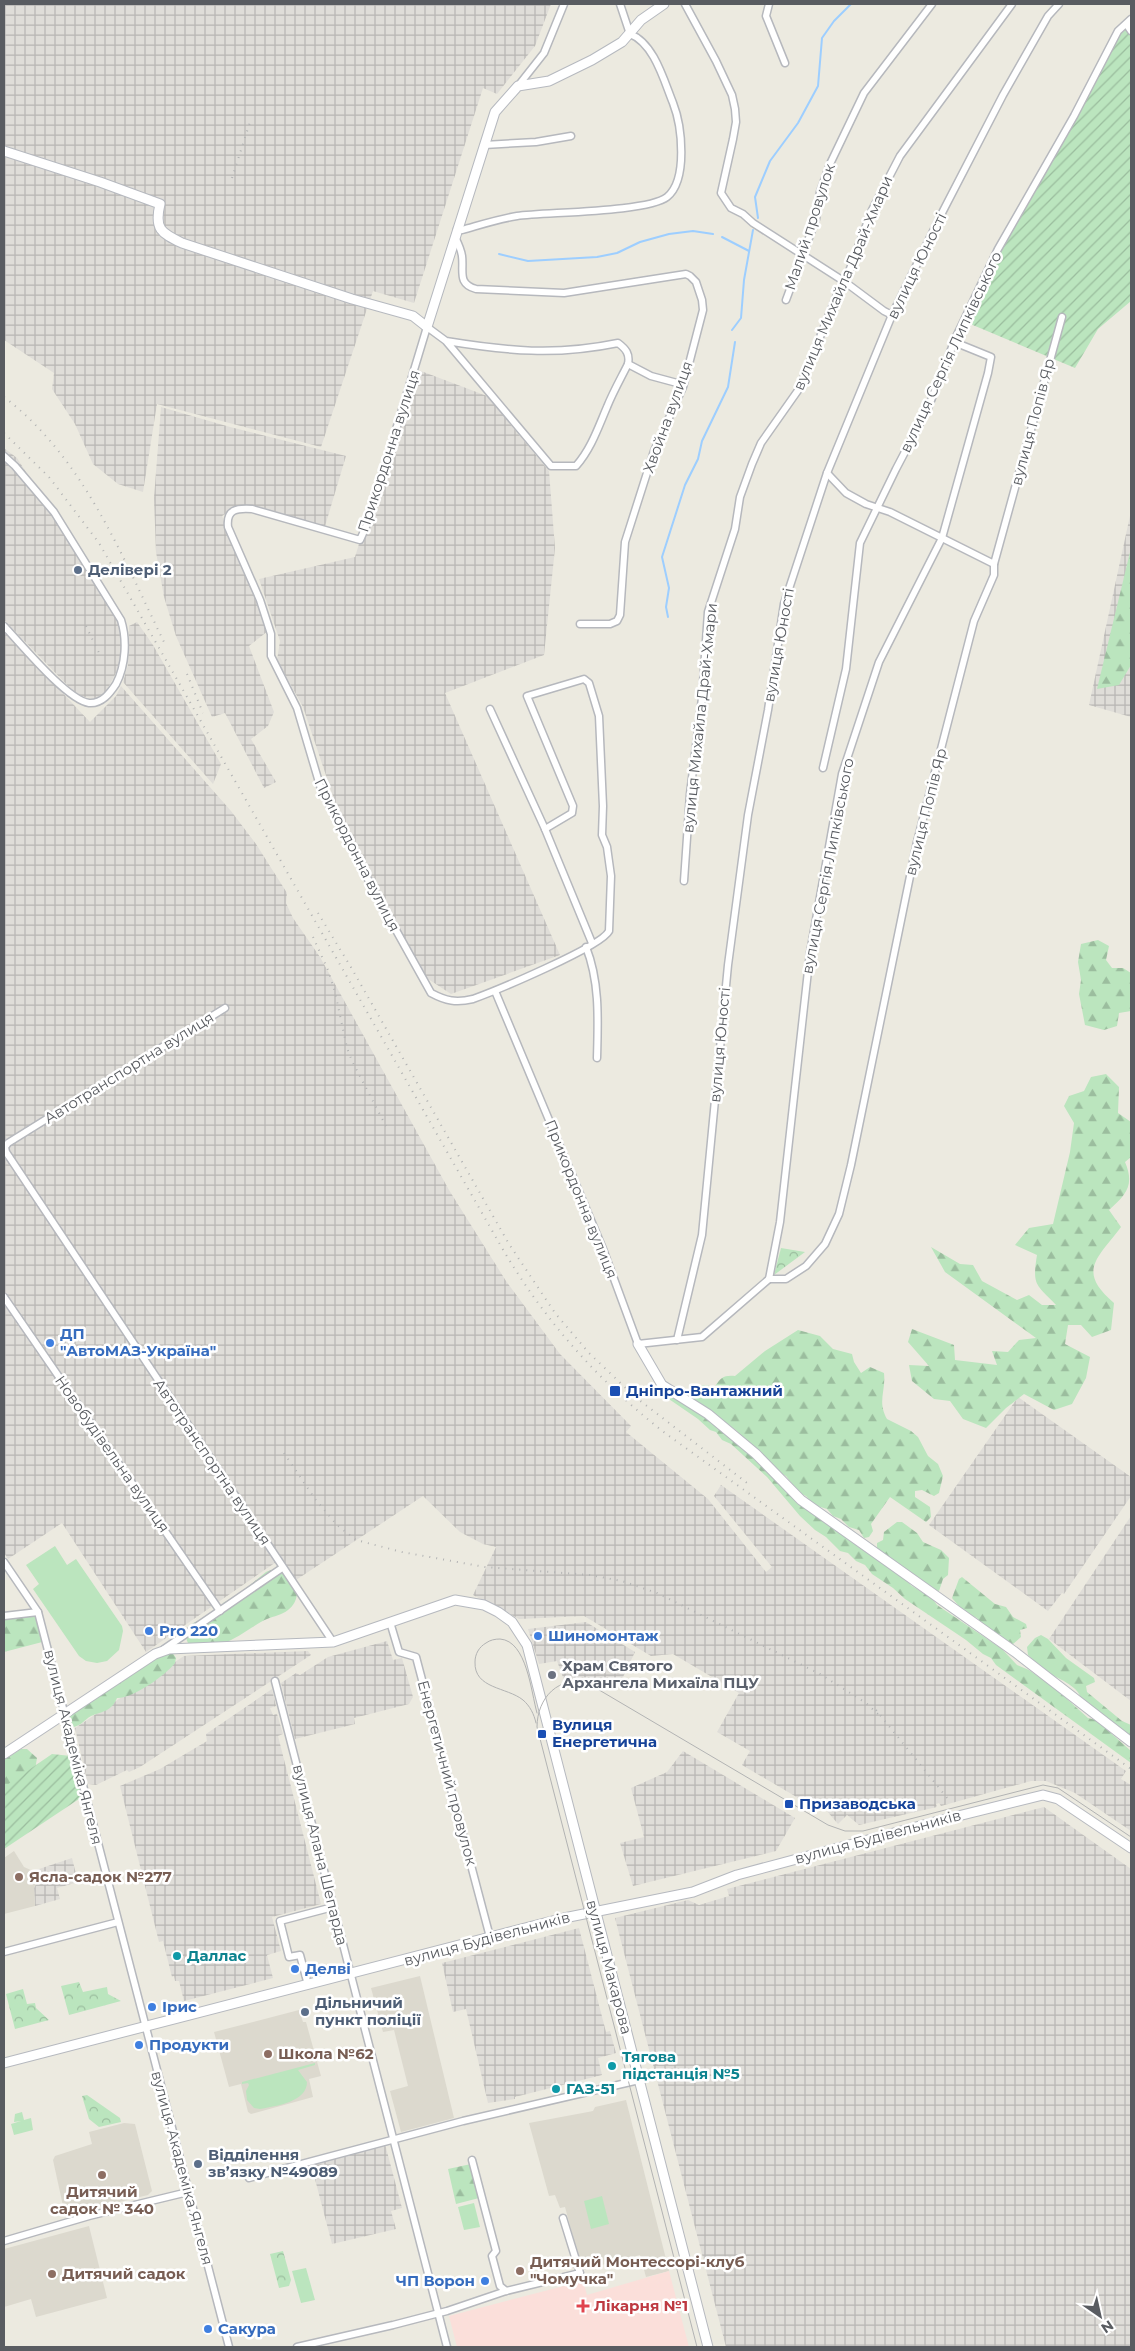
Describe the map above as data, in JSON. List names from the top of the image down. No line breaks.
{"streets":{"street":["Малий провулок","вулиця Юності","вулиця Михайла Драй-Хмари","вулиця Сергія Липківського","Хвойна вулиця","вулиця Попів Яр","Прикордонна вулиця","Автотранспортна вулиця","Новобудівельна вулиця","вулиця Академіка Янгеля","Енергетичний провулок","вулиця Будівельників","вулиця Алана Шепарда","вулиця Макарова"]},"crossings":[["вулиця Сергія Липківського","вулиця Попів Яр"],["Хвойна вулиця","Прикордонна вулиця"],["Автотранспортна вулиця","вулиця Макарова"],["вулиця Академіка Янгеля","вулиця Будівельників"],["вулиця Академіка Янгеля","вулиця Макарова"],["Енергетичний провулок","вулиця Будівельників"],["Енергетичний провулок","вулиця Макарова"],["вулиця Будівельників","вулиця Алана Шепарда"],["вулиця Будівельників","вулиця Макарова"]],"places":{"other":["Делівері 2","ДП \"АвтоМАЗ-Україна\"","Pro 220","Шиномонтаж","Храм Святого Архангела Михаїла ПЦУ","Ясла-садок №277","Даллас","Делві","Ірис","Дільничий пункт поліції","Продукти","Школа №62","Тягова пiдстанцiя №5","ГАЗ-51","Відділення зв’язку №49089","Дитячий садок № 340","Дитячий Монтессорі-клуб \"Чомучка\"","Дитячий садок","ЧП Ворон","Сакура"],"transit":["Дніпро-Вантажний","Вулиця Енергетична","Призаводська"],"health":["Лікарня №1"]},"north":"bottom right"}
